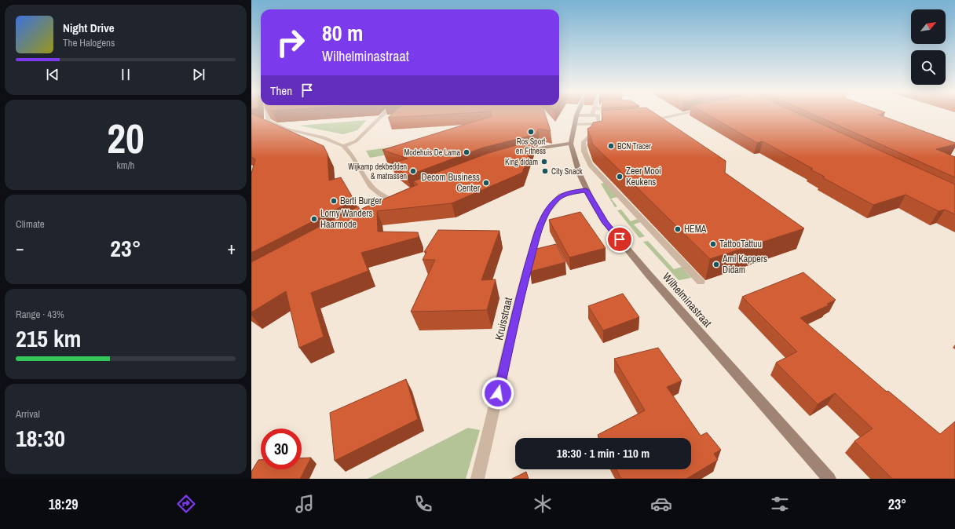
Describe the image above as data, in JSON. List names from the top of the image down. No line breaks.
{"streets":{"street":["Wilhelminastraat","Kruisstraat"]},"crossings":[["Wilhelminastraat","Kruisstraat"]],"places":["Ros Sport en Fitness","BCN Tracer","Modehuis De Lama","King didam","Wijkamp dekbedden & matrassen","City Snack","Zeer Mooi Keukens","Decom Business Center","Berti Burger","Lorny Wanders Haarmode","HEMA","TattooTattuu","Ami Kappers Didam"],"north":"top right","page":{"turn":["80 m","Wilhelminastraat"],"song":["Night Drive","The Halogens"],"then":"Then","tile":[["20","km/h"],"Climate",["Range · 43%","215 km"],["Arrival","18:30"]],"heat":["−","23°","+"],"limit":"30","trip":"18:30 · 1 min · 110 m","tabs":["18:29","23°"]}}
